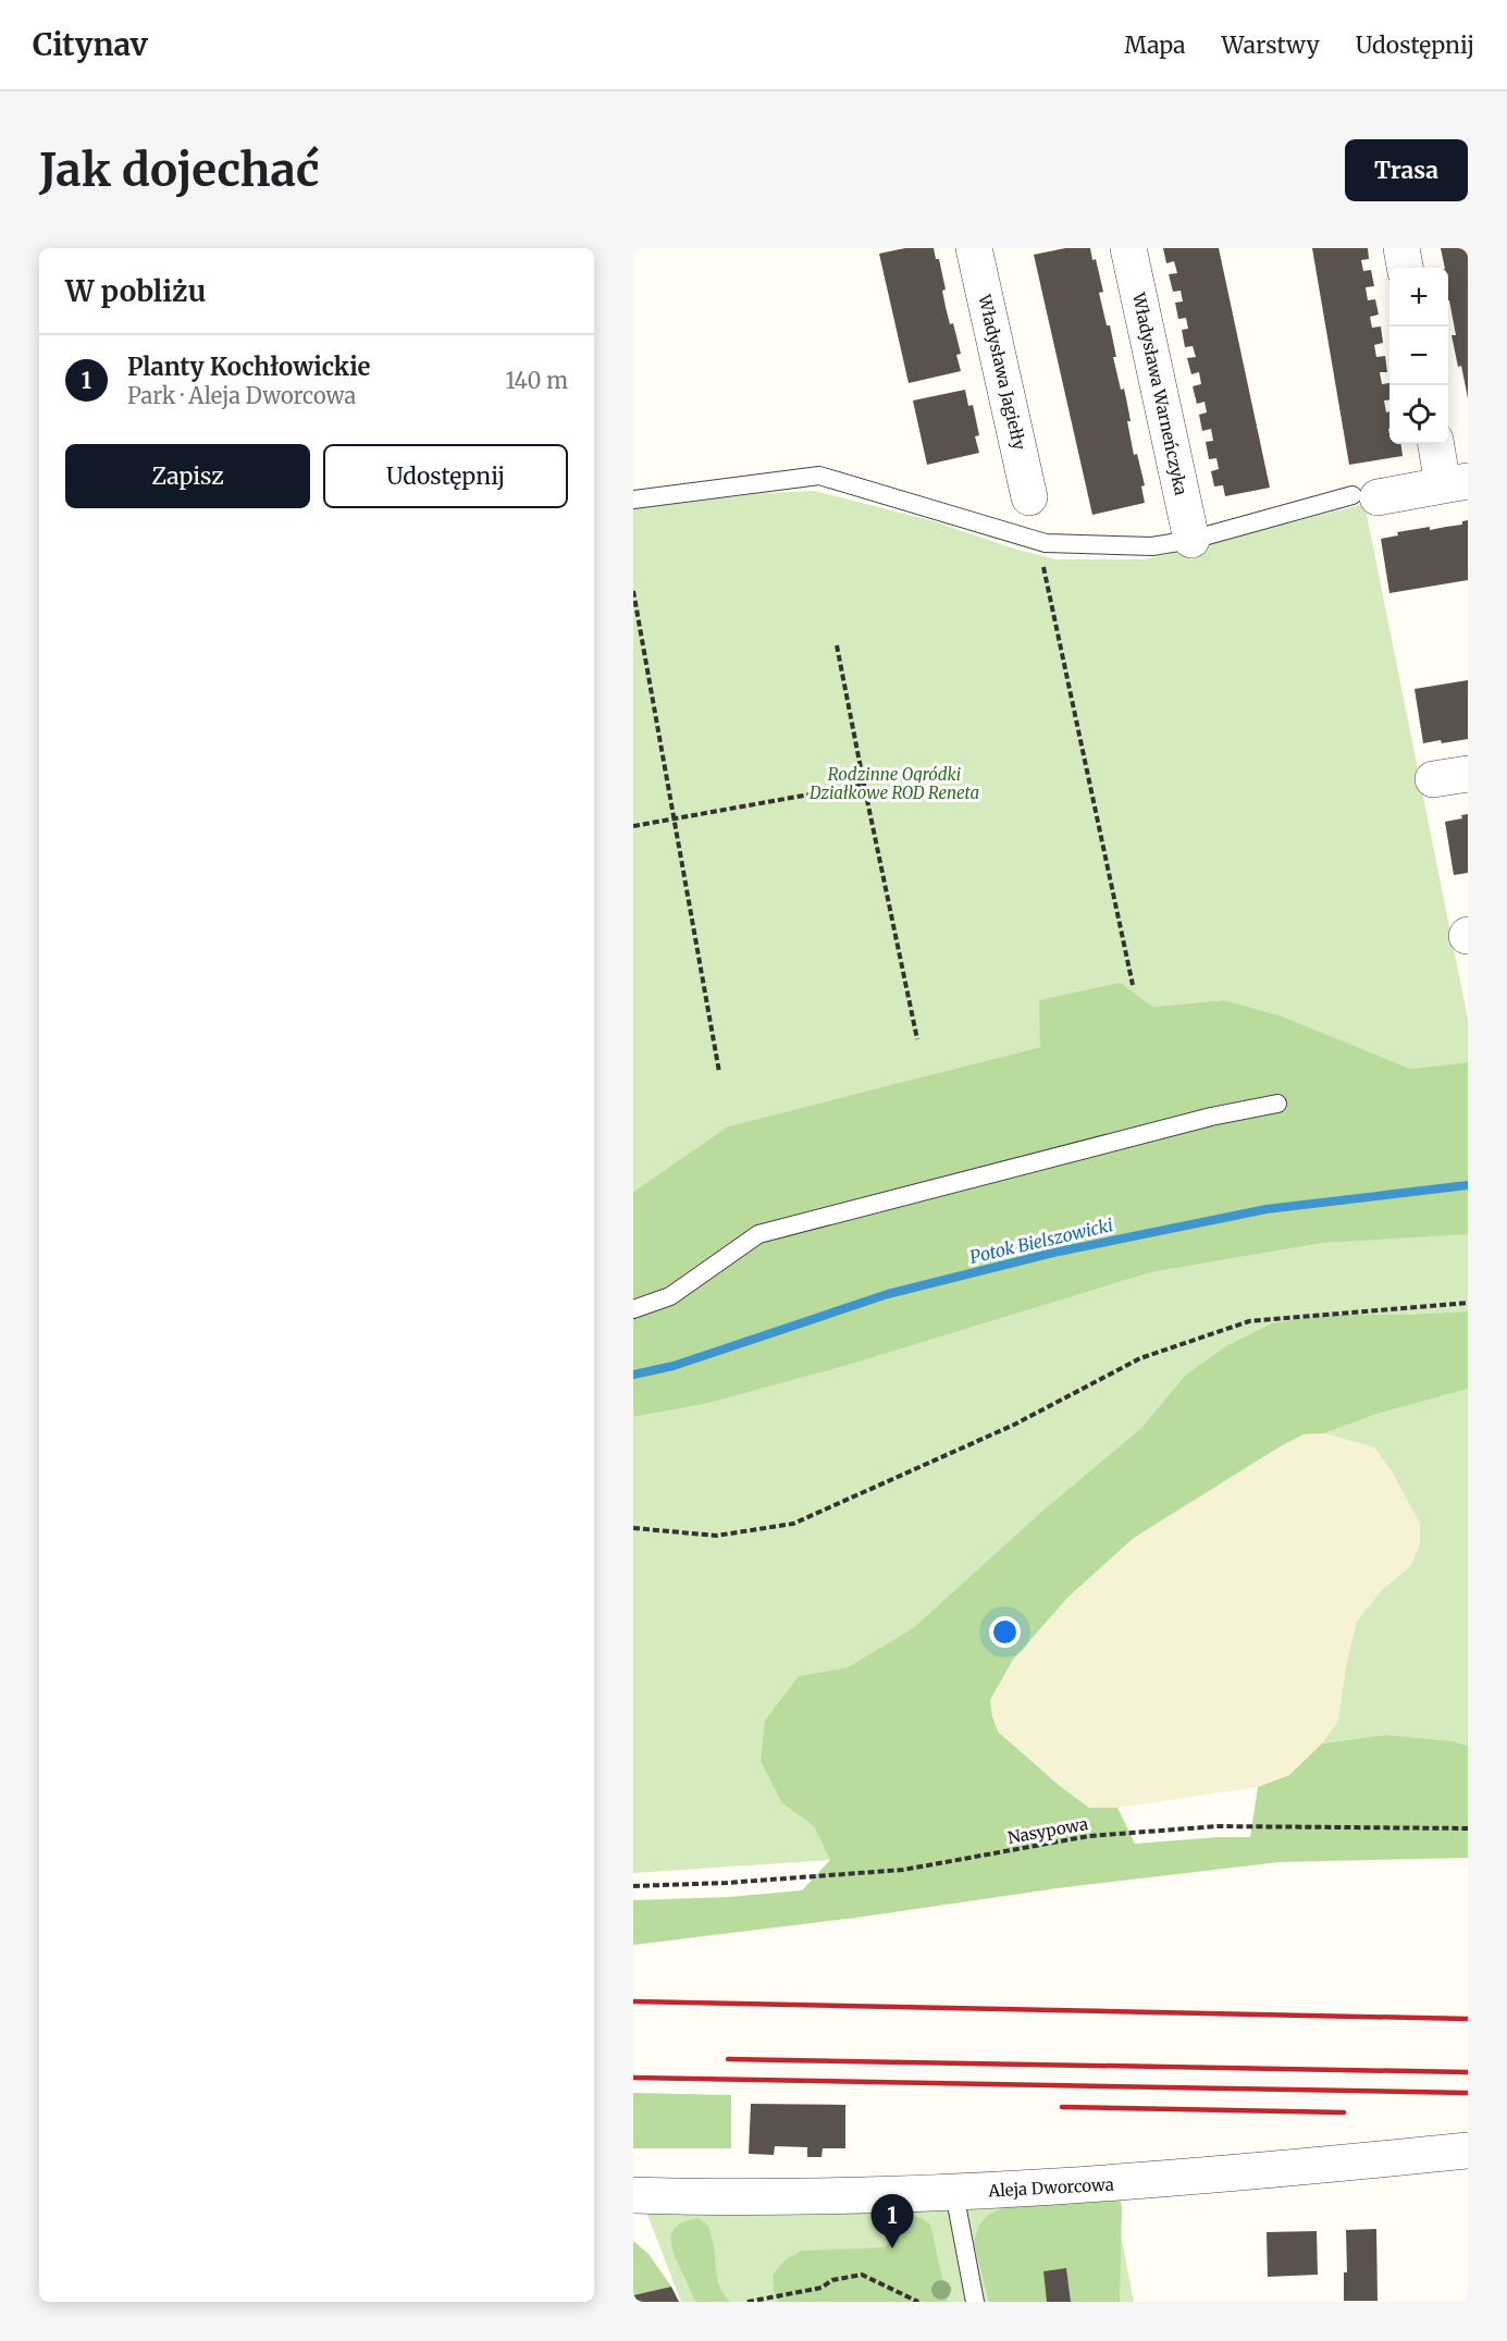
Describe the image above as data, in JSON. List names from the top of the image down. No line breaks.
{"streets":{"street":["Władysława Jagiełły","Władysława Warneńczyka","Aleja Dworcowa"],"path":["Nasypowa"]},"water":["Potok Bielszowicki"],"parks":["Rodzinne Ogródki Działkowe ROD Reneta"],"page":{"header":"Citynav","nav":["Mapa","Warstwy","Udostępnij"],"buttons":["Trasa",["Zapisz","Udostępnij"]],"title":"Jak dojechać","heading":"W pobliżu","map_buttons":["+","−"],"list":[{"mark":"1","name":"Planty Kochłowickie","note":"Park · Aleja Dworcowa","value":"140 m"}],"pins":"1"}}
